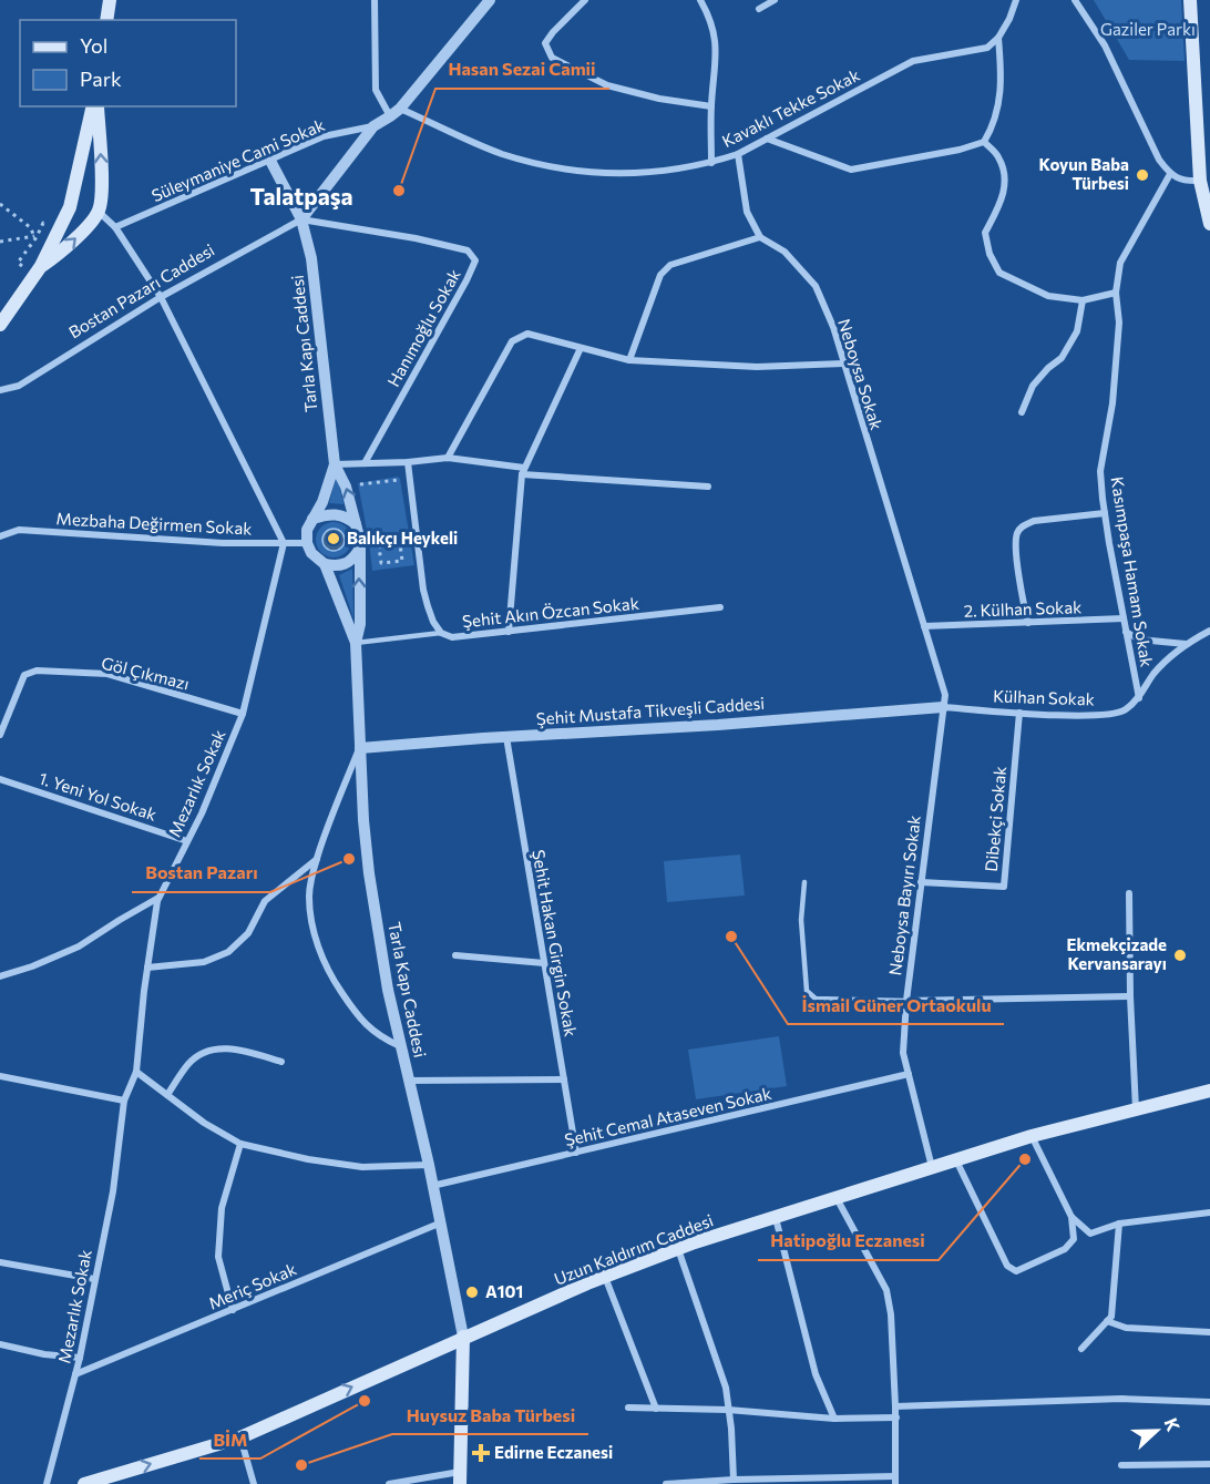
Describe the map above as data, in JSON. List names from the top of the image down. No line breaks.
{"streets":{"main road":["Uzun Kaldırım Caddesi"],"street":["Kavaklı Tekke Sokak","Süleymaniye Cami Sokak","Bostan Pazarı Caddesi","Hanımoğlu Sokak","Tarla Kapı Caddesi","Neboysa Sokak","Mezbaha Değirmen Sokak","Kasımpaşa Hamam Sokak","2. Külhan Sokak","Şehit Akın Özcan Sokak","Göl Çıkmazı","Külhan Sokak","Şehit Mustafa Tikveşli Caddesi","Mezarlık Sokak","1. Yeni Yol Sokak","Dibekçi Sokak","Neboysa Bayırı Sokak","Şehit Hakan Girgin Sokak","Şehit Cemal Ataseven Sokak","Meriç Sokak"]},"crossings":[["Kavaklı Tekke Sokak","Bostan Pazarı Caddesi"],["Süleymaniye Cami Sokak","Bostan Pazarı Caddesi"],["Bostan Pazarı Caddesi","Hanımoğlu Sokak"],["Bostan Pazarı Caddesi","Tarla Kapı Caddesi"],["Hanımoğlu Sokak","Tarla Kapı Caddesi"],["Tarla Kapı Caddesi","Mezbaha Değirmen Sokak"],["Tarla Kapı Caddesi","Şehit Mustafa Tikveşli Caddesi"],["Tarla Kapı Caddesi","Şehit Cemal Ataseven Sokak"],["Tarla Kapı Caddesi","Uzun Kaldırım Caddesi"],["Tarla Kapı Caddesi","Meriç Sokak"],["Neboysa Sokak","2. Külhan Sokak"],["Neboysa Sokak","Neboysa Bayırı Sokak"],["Mezbaha Değirmen Sokak","Mezarlık Sokak"],["Kasımpaşa Hamam Sokak","2. Külhan Sokak"],["Kasımpaşa Hamam Sokak","Külhan Sokak"],["2. Külhan Sokak","Neboysa Bayırı Sokak"],["Göl Çıkmazı","Mezarlık Sokak"],["Külhan Sokak","Şehit Mustafa Tikveşli Caddesi"],["Külhan Sokak","Dibekçi Sokak"],["Külhan Sokak","Neboysa Bayırı Sokak"],["Şehit Mustafa Tikveşli Caddesi","Neboysa Bayırı Sokak"],["Şehit Mustafa Tikveşli Caddesi","Şehit Hakan Girgin Sokak"],["Mezarlık Sokak","1. Yeni Yol Sokak"],["Mezarlık Sokak","Meriç Sokak"],["Dibekçi Sokak","Neboysa Bayırı Sokak"],["Neboysa Bayırı Sokak","Şehit Cemal Ataseven Sokak"],["Neboysa Bayırı Sokak","Uzun Kaldırım Caddesi"],["Şehit Hakan Girgin Sokak","Şehit Cemal Ataseven Sokak"]],"districts":["Talatpaşa"],"parks":["Gaziler Parkı"],"places":{"other":["Koyun Baba Türbesi","Hasan Sezai Camii","Balıkçı Heykeli","Bostan Pazarı","İsmail Güner Ortaokulu","Ekmekçizade Kervansarayı","Hatipoğlu Eczanesi","A101","BİM","Huysuz Baba Türbesi"],"health":["Edirne Eczanesi"]},"legend":["Yol","Park"],"north":"right"}
